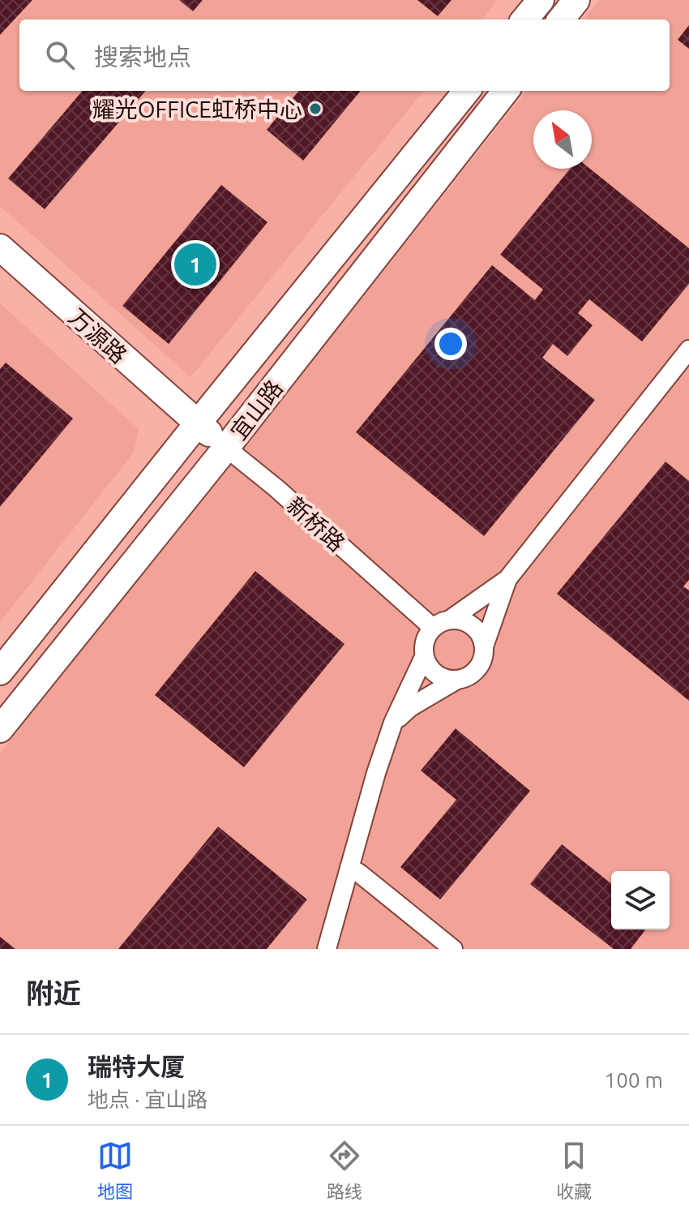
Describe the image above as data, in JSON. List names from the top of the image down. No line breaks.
{"streets":{"street":["万源路","宜山路","新桥路"]},"crossings":[["万源路","宜山路"],["万源路","新桥路"],["宜山路","新桥路"]],"places":["耀光OFFICE虹桥中心"],"north":"top left","page":{"search":"搜索地点","pins":"1","heading":"附近","list":[{"mark":"1","name":"瑞特大厦","note":"地点 · 宜山路","value":"100 m"}],"nav":["地图","路线","收藏"]}}
